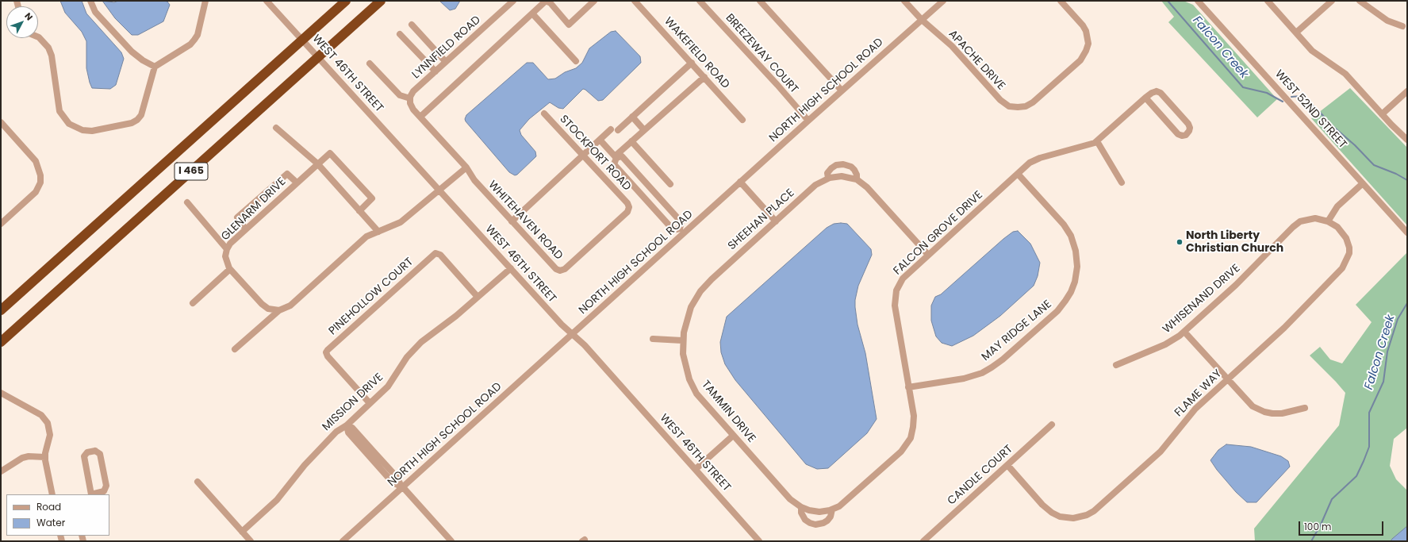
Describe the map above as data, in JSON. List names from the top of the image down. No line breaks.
{"streets":{"highway":["I 465"],"street":["LYNNFIELD ROAD","WAKEFIELD ROAD","BREEZEWAY COURT","APACHE DRIVE","WEST 46TH STREET","NORTH HIGH SCHOOL ROAD","WEST 52ND STREET","STOCKPORT ROAD","GLENARM DRIVE","SHEEHAN PLACE","WHITEHAVEN ROAD","FALCON GROVE DRIVE","PINEHOLLOW COURT","WHISENAND DRIVE","MAY RIDGE LANE","FLAME WAY","MISSION DRIVE","TAMMIN DRIVE","CANDLE COURT"]},"crossings":[["LYNNFIELD ROAD","WHITEHAVEN ROAD"],["BREEZEWAY COURT","NORTH HIGH SCHOOL ROAD"],["APACHE DRIVE","NORTH HIGH SCHOOL ROAD"],["WEST 46TH STREET","NORTH HIGH SCHOOL ROAD"],["WEST 46TH STREET","MISSION DRIVE"],["STOCKPORT ROAD","WHITEHAVEN ROAD"],["SHEEHAN PLACE","TAMMIN DRIVE"],["FALCON GROVE DRIVE","MAY RIDGE LANE"],["FALCON GROVE DRIVE","TAMMIN DRIVE"],["PINEHOLLOW COURT","MISSION DRIVE"],["WHISENAND DRIVE","FLAME WAY"],["FLAME WAY","CANDLE COURT"]],"water":["Falcon Creek"],"places":["North Liberty Christian Church"],"legend":["Road","Water"],"scale_bar":"100 m","north":"top right"}
